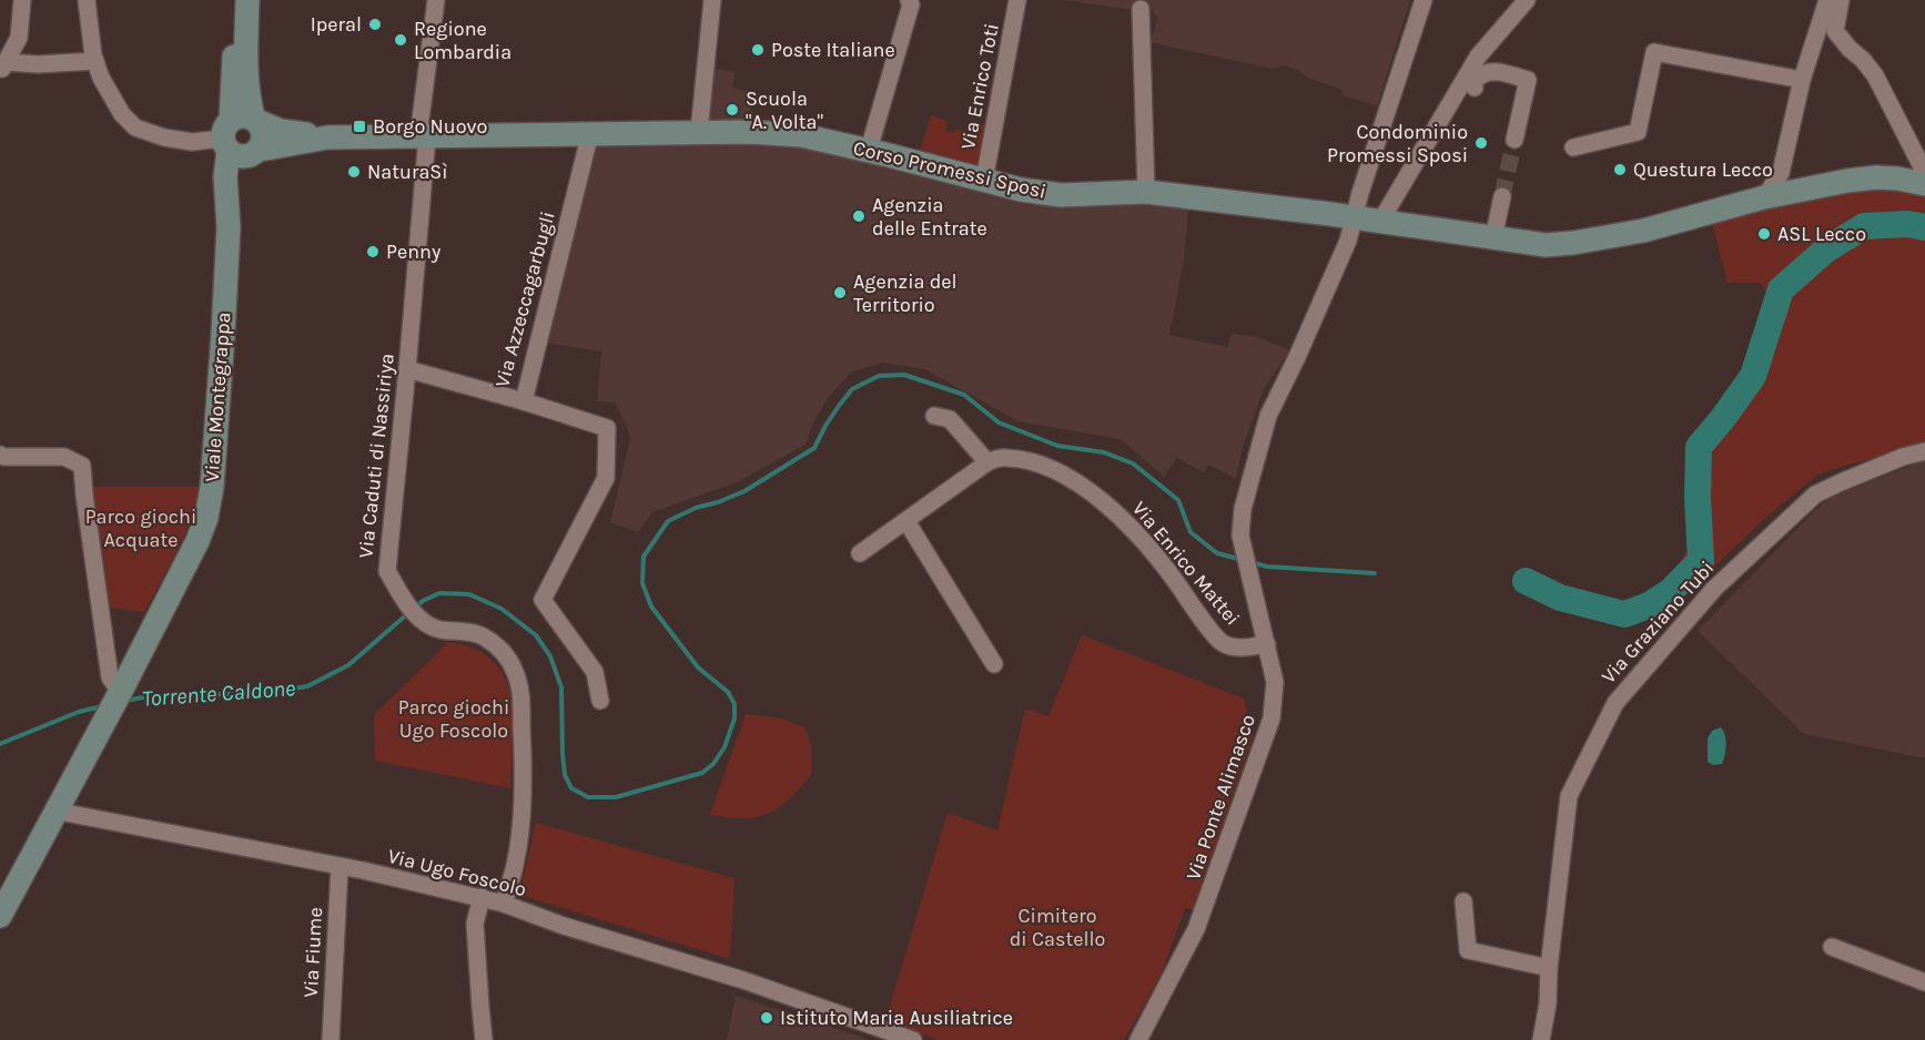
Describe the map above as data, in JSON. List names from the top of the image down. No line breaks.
{"streets":{"street":["Via Enrico Toti","Corso Promessi Sposi","Via Azzeccagarbugli","Viale Montegrappa","Via Caduti di Nassiriya","Via Enrico Mattei","Via Graziano Tubi","Via Ponte Alimasco","Via Ugo Foscolo","Via Fiume"]},"crossings":[["Via Enrico Toti","Corso Promessi Sposi"],["Corso Promessi Sposi","Via Azzeccagarbugli"],["Corso Promessi Sposi","Viale Montegrappa"],["Corso Promessi Sposi","Via Caduti di Nassiriya"],["Corso Promessi Sposi","Via Ponte Alimasco"],["Via Azzeccagarbugli","Via Caduti di Nassiriya"],["Viale Montegrappa","Via Ugo Foscolo"],["Via Caduti di Nassiriya","Via Ugo Foscolo"],["Via Enrico Mattei","Via Ponte Alimasco"],["Via Ugo Foscolo","Via Fiume"]],"water":["Torrente Caldone"],"parks":["Parco giochi Acquate","Parco giochi Ugo Foscolo","Cimitero di Castello"],"places":{"other":["Iperal","Regione Lombardia","Poste Italiane","Scuola \"A. Volta\"","Condominio Promessi Sposi","Questura Lecco","NaturaSì","Agenzia delle Entrate","ASL Lecco","Penny","Agenzia del Territorio","Istituto Maria Ausiliatrice"],"transit":["Borgo Nuovo"]}}
